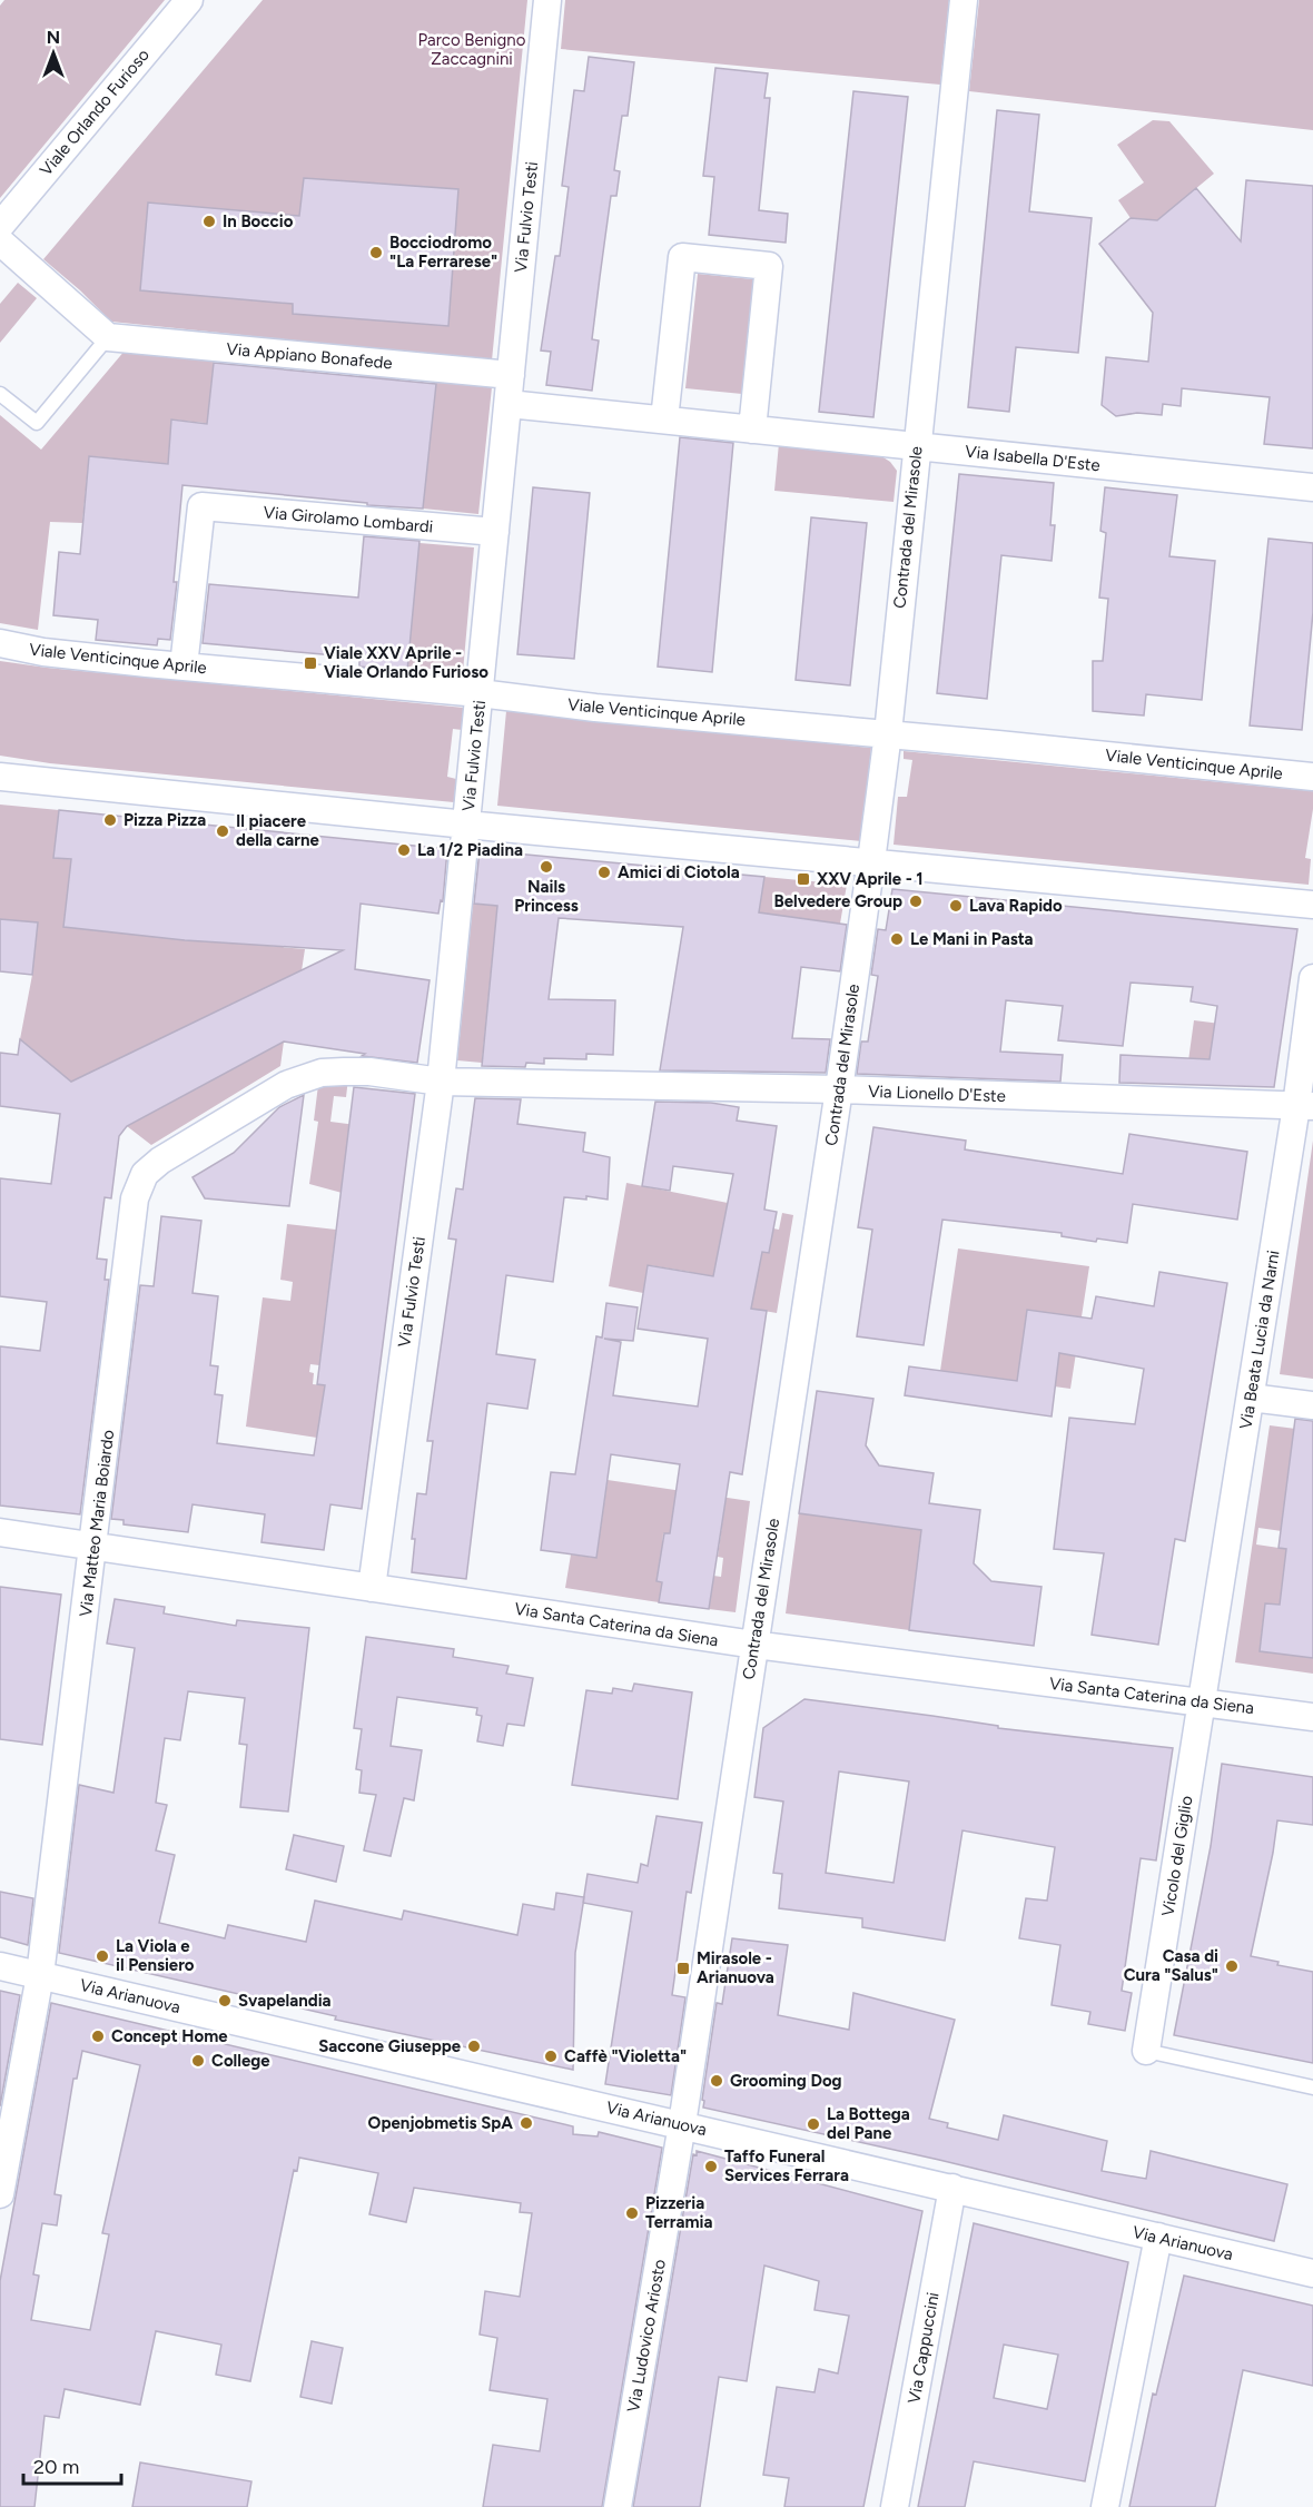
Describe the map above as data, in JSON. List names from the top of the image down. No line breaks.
{"streets":{"street":["Viale Orlando Furioso","Via Fulvio Testi","Via Appiano Bonafede","Via Isabella D'Este","Via Girolamo Lombardi","Contrada del Mirasole","Viale Venticinque Aprile","Via Lionello D'Este","Via Beata Lucia da Narni","Via Matteo Maria Boiardo","Via Santa Caterina da Siena","Vicolo del Giglio","Via Arianuova","Via Ludovico Ariosto","Via Cappuccini"]},"crossings":[["Via Fulvio Testi","Via Appiano Bonafede"],["Via Fulvio Testi","Via Isabella D'Este"],["Via Fulvio Testi","Via Girolamo Lombardi"],["Via Fulvio Testi","Viale Venticinque Aprile"],["Via Fulvio Testi","Via Lionello D'Este"],["Via Fulvio Testi","Via Matteo Maria Boiardo"],["Via Fulvio Testi","Via Santa Caterina da Siena"],["Via Isabella D'Este","Contrada del Mirasole"],["Via Girolamo Lombardi","Viale Venticinque Aprile"],["Contrada del Mirasole","Viale Venticinque Aprile"],["Contrada del Mirasole","Via Lionello D'Este"],["Contrada del Mirasole","Via Santa Caterina da Siena"],["Contrada del Mirasole","Via Arianuova"],["Contrada del Mirasole","Via Ludovico Ariosto"],["Via Lionello D'Este","Via Beata Lucia da Narni"],["Via Lionello D'Este","Via Matteo Maria Boiardo"],["Via Beata Lucia da Narni","Via Santa Caterina da Siena"],["Via Beata Lucia da Narni","Vicolo del Giglio"],["Via Matteo Maria Boiardo","Via Santa Caterina da Siena"],["Via Matteo Maria Boiardo","Via Arianuova"],["Via Santa Caterina da Siena","Vicolo del Giglio"],["Via Arianuova","Via Ludovico Ariosto"],["Via Arianuova","Via Cappuccini"]],"parks":["Parco Benigno Zaccagnini"],"places":{"other":["In Boccio","Bocciodromo \"La Ferrarese\"","Pizza Pizza","Il piacere della carne","La 1/2 Piadina","Nails Princess","Amici di Ciotola","Belvedere Group","Lava Rapido","Le Mani in Pasta","La Viola e il Pensiero","Casa di Cura \"Salus\"","Svapelandia","Concept Home","Saccone Giuseppe","Caffè \"Violetta\"","College","Grooming Dog","Openjobmetis SpA","La Bottega del Pane","Taffo Funeral Services Ferrara","Pizzeria Terramia"],"transit":["Viale XXV Aprile - Viale Orlando Furioso","XXV Aprile - 1","Mirasole - Arianuova"]},"scale_bar":"20 m","north":"top"}
